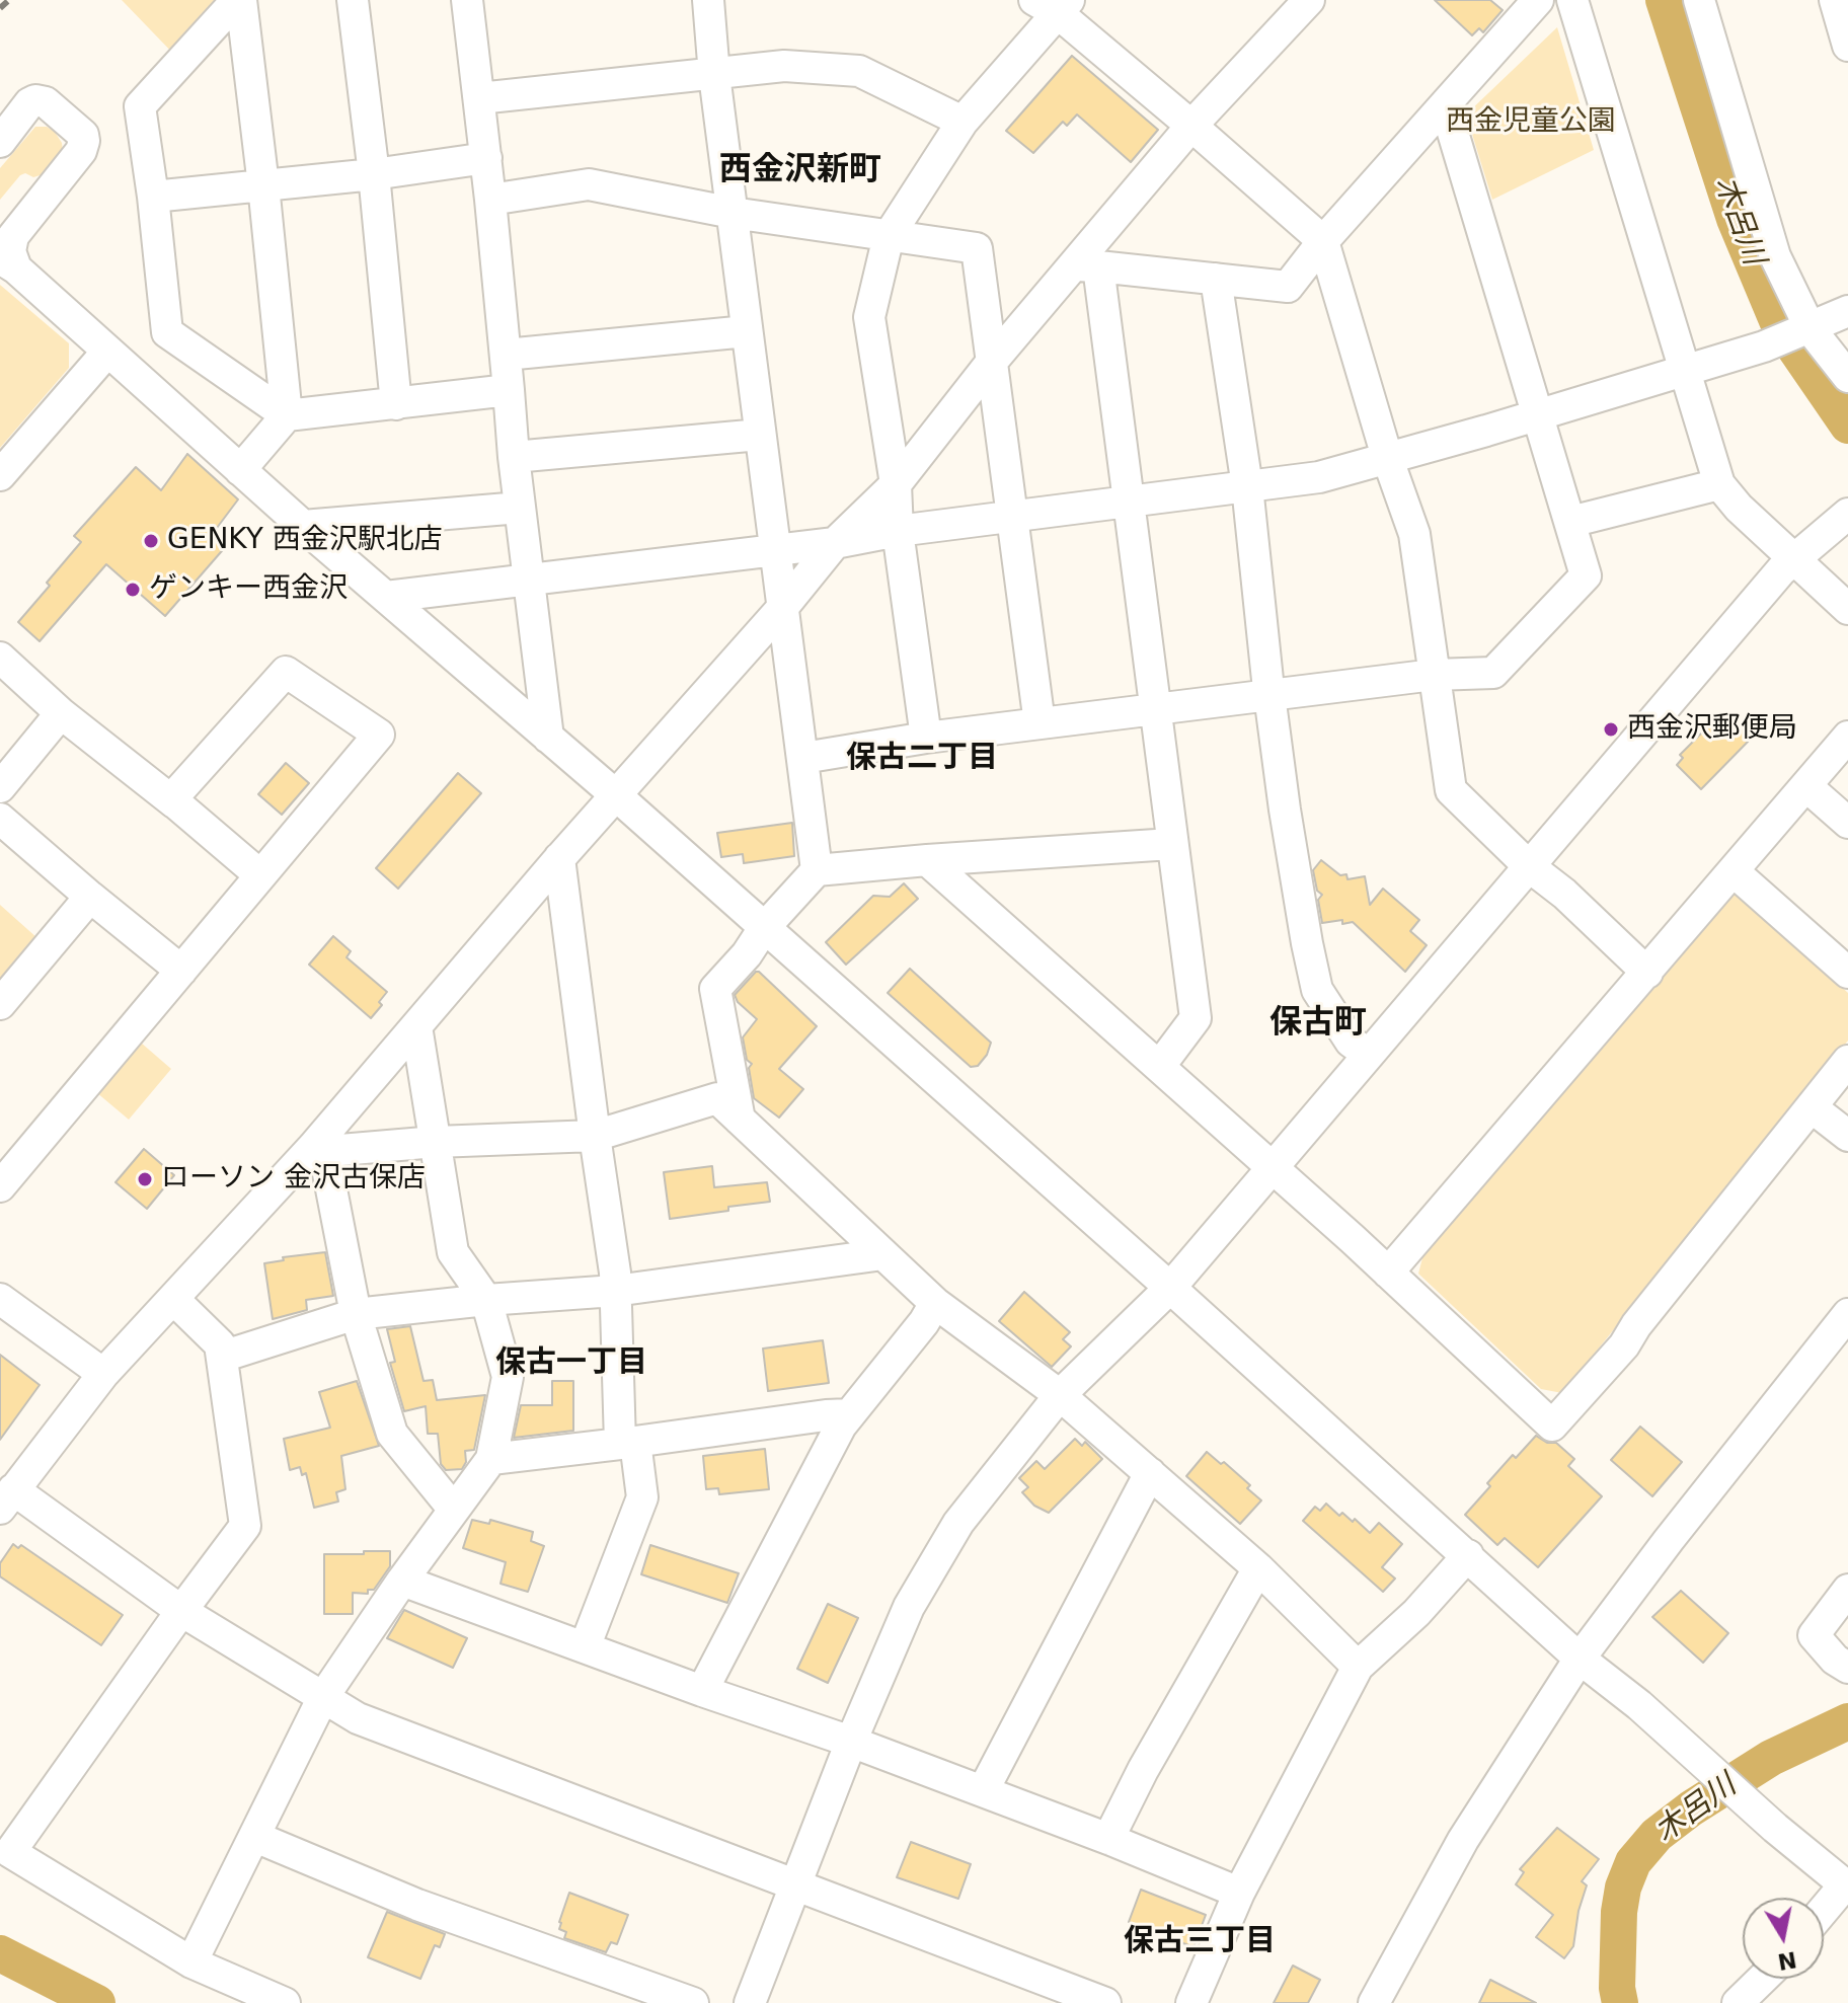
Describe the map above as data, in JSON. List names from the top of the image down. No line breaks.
{"districts":["西金沢新町","保古二丁目","保古町","保古一丁目","保古三丁目"],"water":["木呂川"],"parks":["西金児童公園"],"places":["GENKY 西金沢駅北店","ゲンキー西金沢","西金沢郵便局","ローソン 金沢古保店"],"north":"bottom"}
